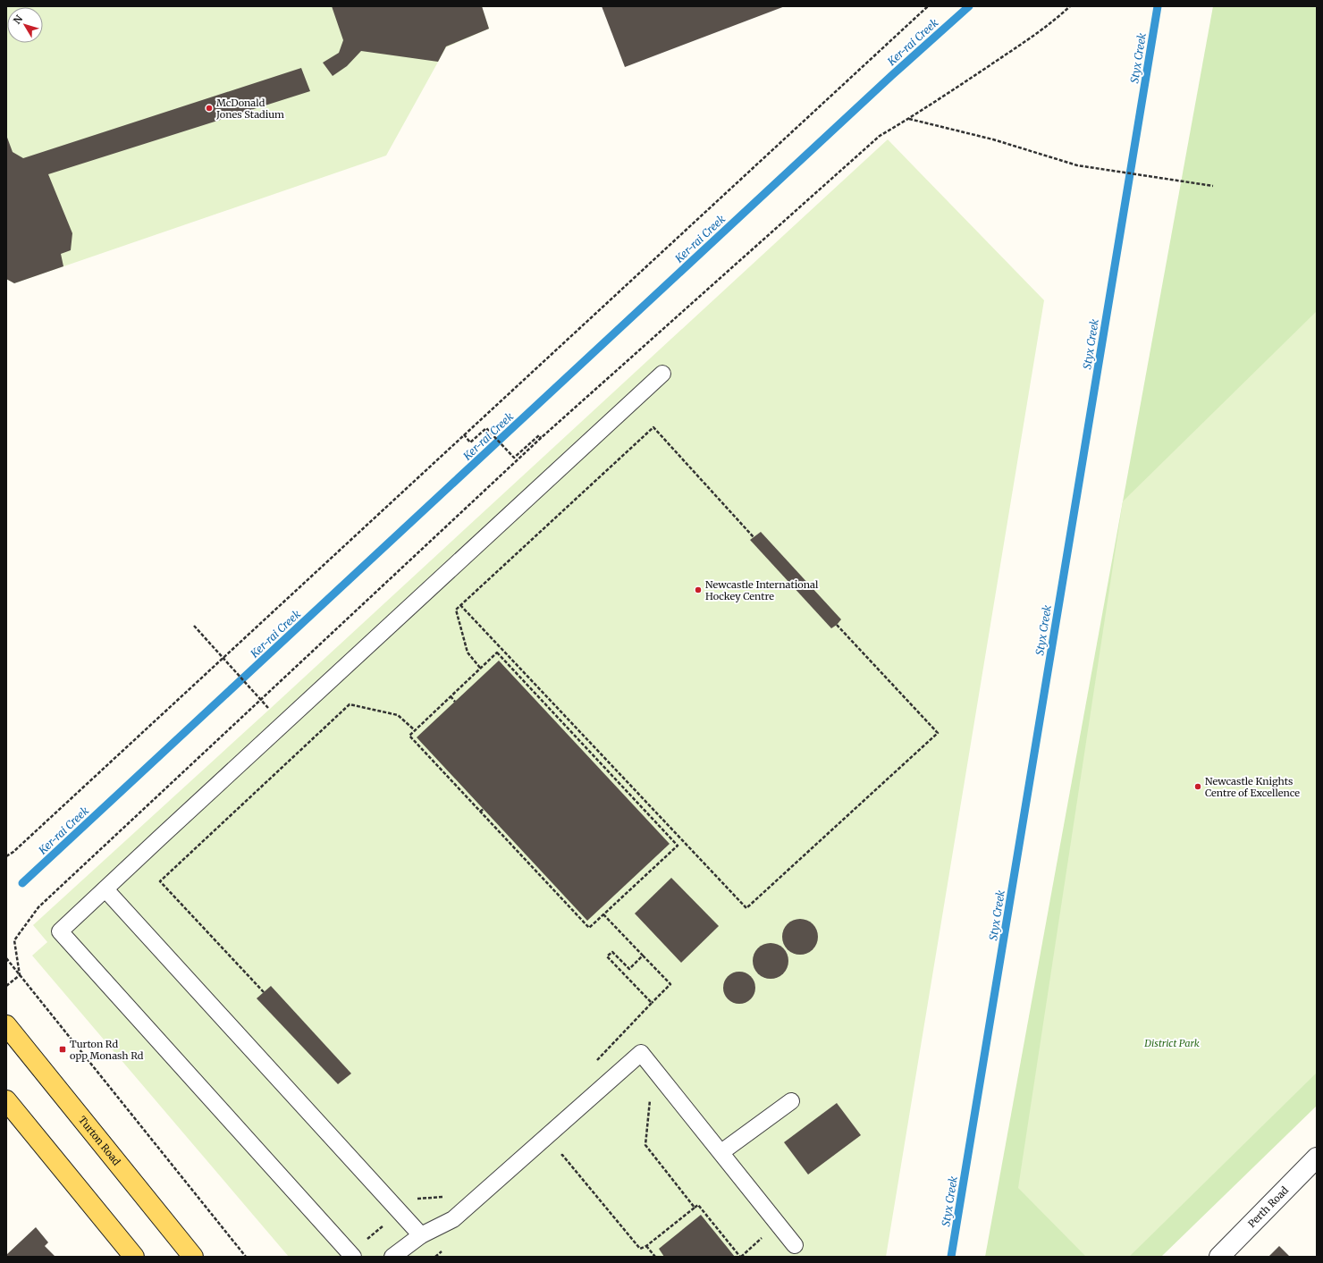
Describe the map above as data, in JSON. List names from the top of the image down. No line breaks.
{"streets":{"main road":["Turton Road"],"street":["Perth Road"]},"water":["Ker-rai Creek","Styx Creek"],"parks":["District Park"],"places":{"other":["McDonald Jones Stadium","Newcastle International Hockey Centre","Newcastle Knights Centre of Excellence"],"transit":["Turton Rd opp Monash Rd"]},"north":"top left"}
